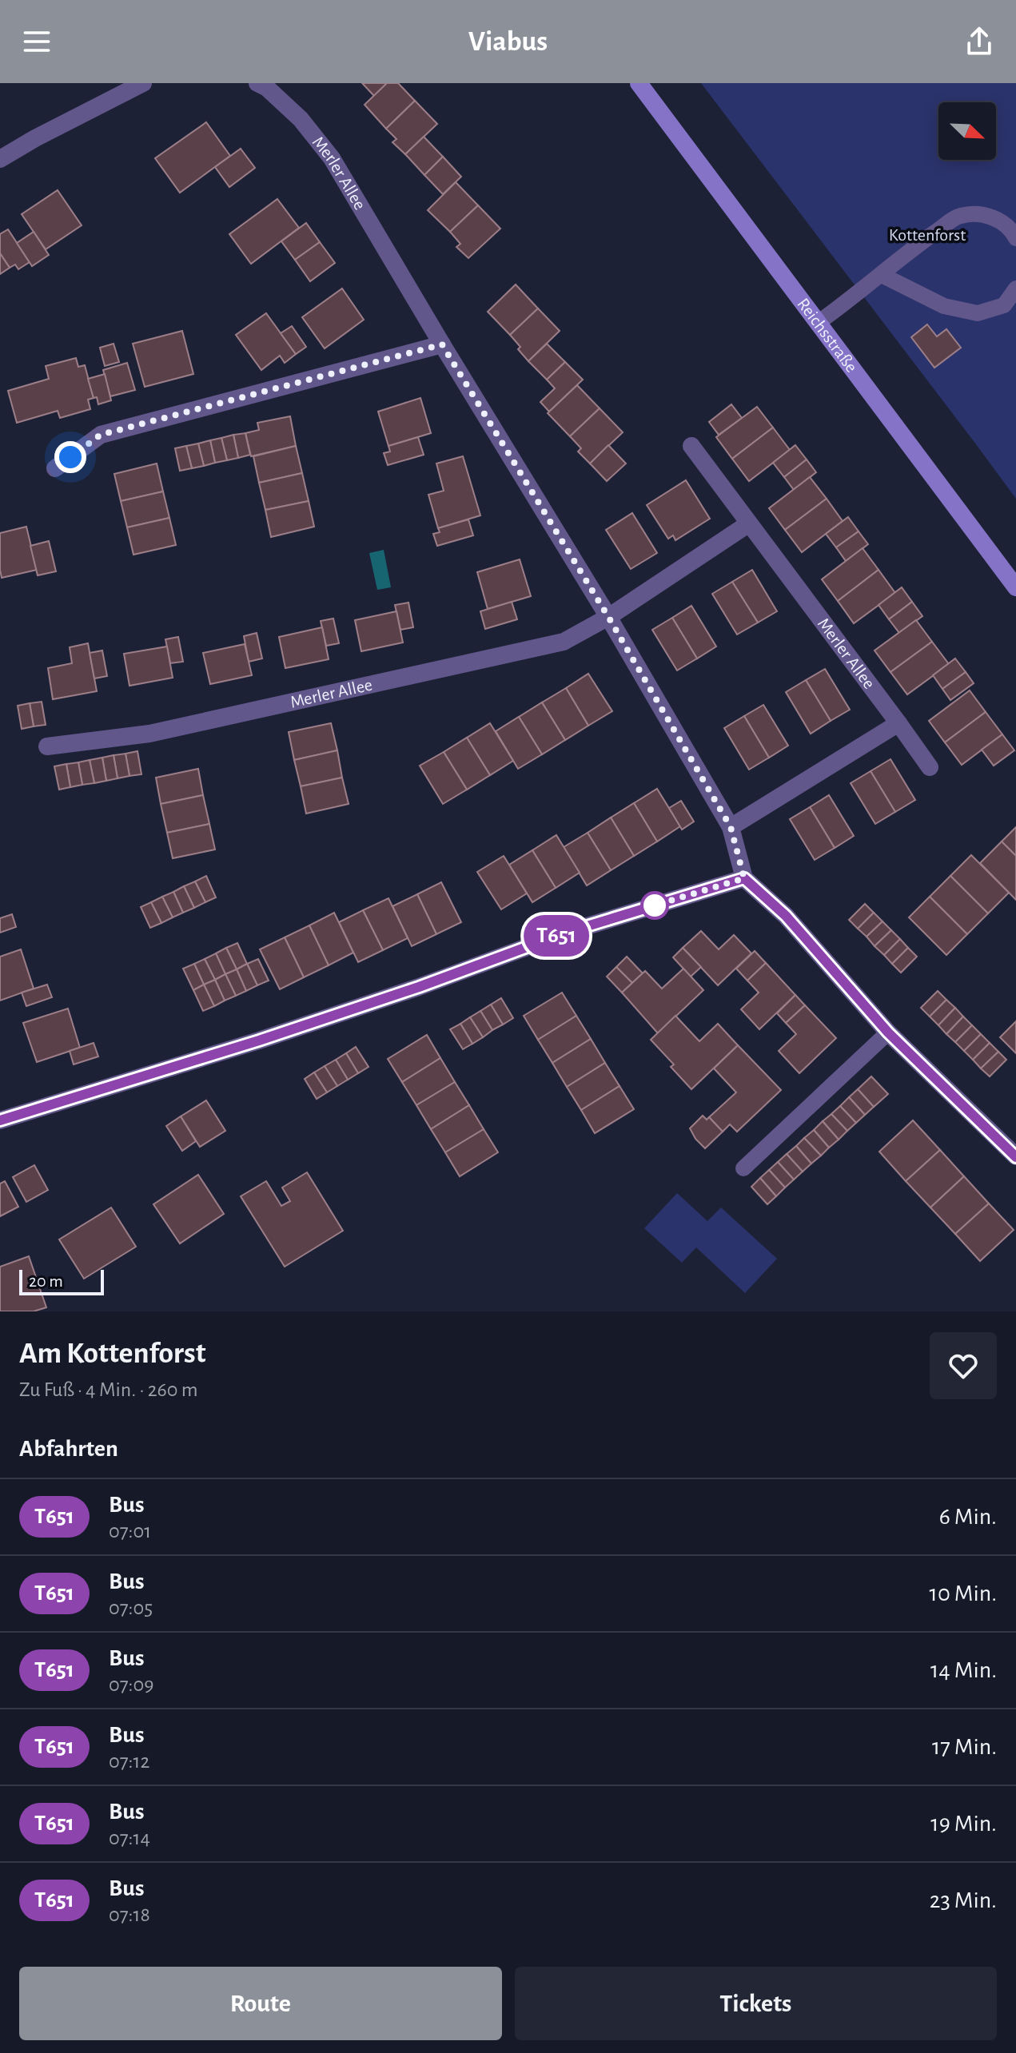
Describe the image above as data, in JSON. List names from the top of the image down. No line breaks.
{"streets":{"main road":["Reichsstraße"],"street":["Merler Allee"]},"parks":["Kottenforst"],"lines":["bus line T651"],"scale_bar":"20 m","north":"bottom right","page":{"header":"Viabus","on_map":"T651","scale":"20 m","heading":[["Am Kottenforst","Zu Fuß · 4 Min. · 260 m"],"Abfahrten"],"list":[{"mark":"T651","name":"Bus","note":"07:01","value":"6 Min."},{"mark":"T651","name":"Bus","note":"07:05","value":"10 Min."},{"mark":"T651","name":"Bus","note":"07:09","value":"14 Min."},{"mark":"T651","name":"Bus","note":"07:12","value":"17 Min."},{"mark":"T651","name":"Bus","note":"07:14","value":"19 Min."},{"mark":"T651","name":"Bus","note":"07:18","value":"23 Min."}],"buttons":["Route","Tickets"]}}
